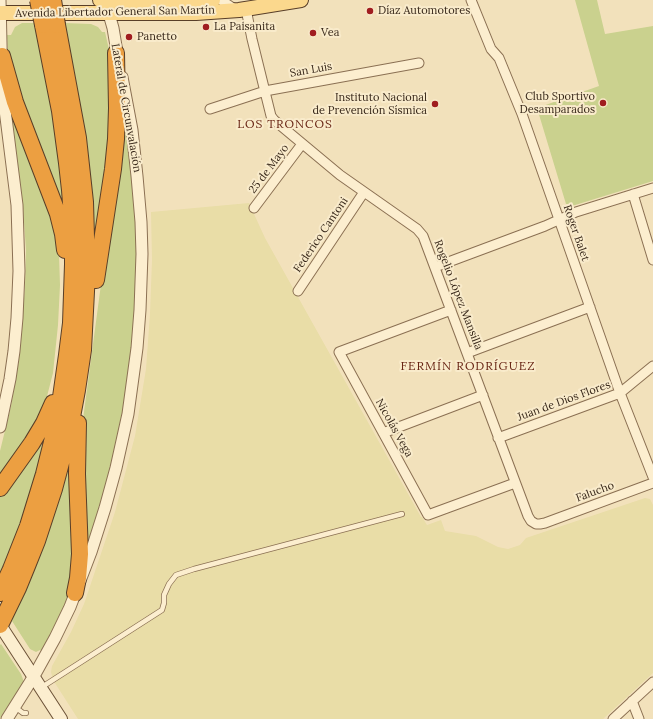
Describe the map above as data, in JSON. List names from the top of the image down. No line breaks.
{"streets":{"main road":["Avenida Libertador General San Martín"],"street":["San Luis","Lateral de Circunvalación","25 de Mayo","Roger Balet","Federico Cantoni","Rogelio López Mansilla","Juan de Dios Flores","Nicolás Vega","Falucho"]},"crossings":[["Avenida Libertador General San Martín","Lateral de Circunvalación"],["Avenida Libertador General San Martín","Rogelio López Mansilla"],["San Luis","Rogelio López Mansilla"],["25 de Mayo","Rogelio López Mansilla"],["Roger Balet","Juan de Dios Flores"],["Federico Cantoni","Rogelio López Mansilla"],["Rogelio López Mansilla","Juan de Dios Flores"],["Rogelio López Mansilla","Nicolás Vega"],["Rogelio López Mansilla","Falucho"]],"districts":["LOS TRONCOS","FERMÍN RODRÍGUEZ"],"places":["Díaz Automotores","La Paisanita","Vea","Panetto","Club Sportivo Desamparados","Instituto Nacional de Prevención Sísmica"]}
